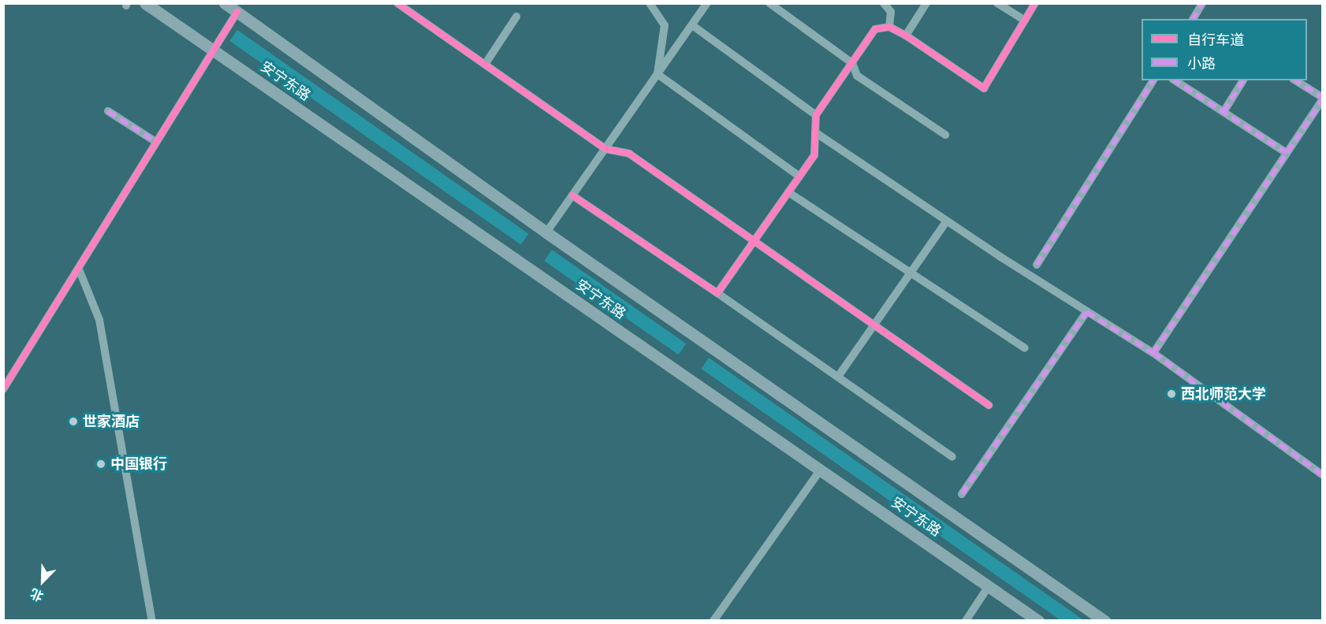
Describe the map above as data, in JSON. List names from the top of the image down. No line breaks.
{"streets":{"main road":["安宁东路"]},"places":["西北师范大学","世家酒店","中国银行"],"legend":["自行车道","小路"],"north":"bottom left"}
